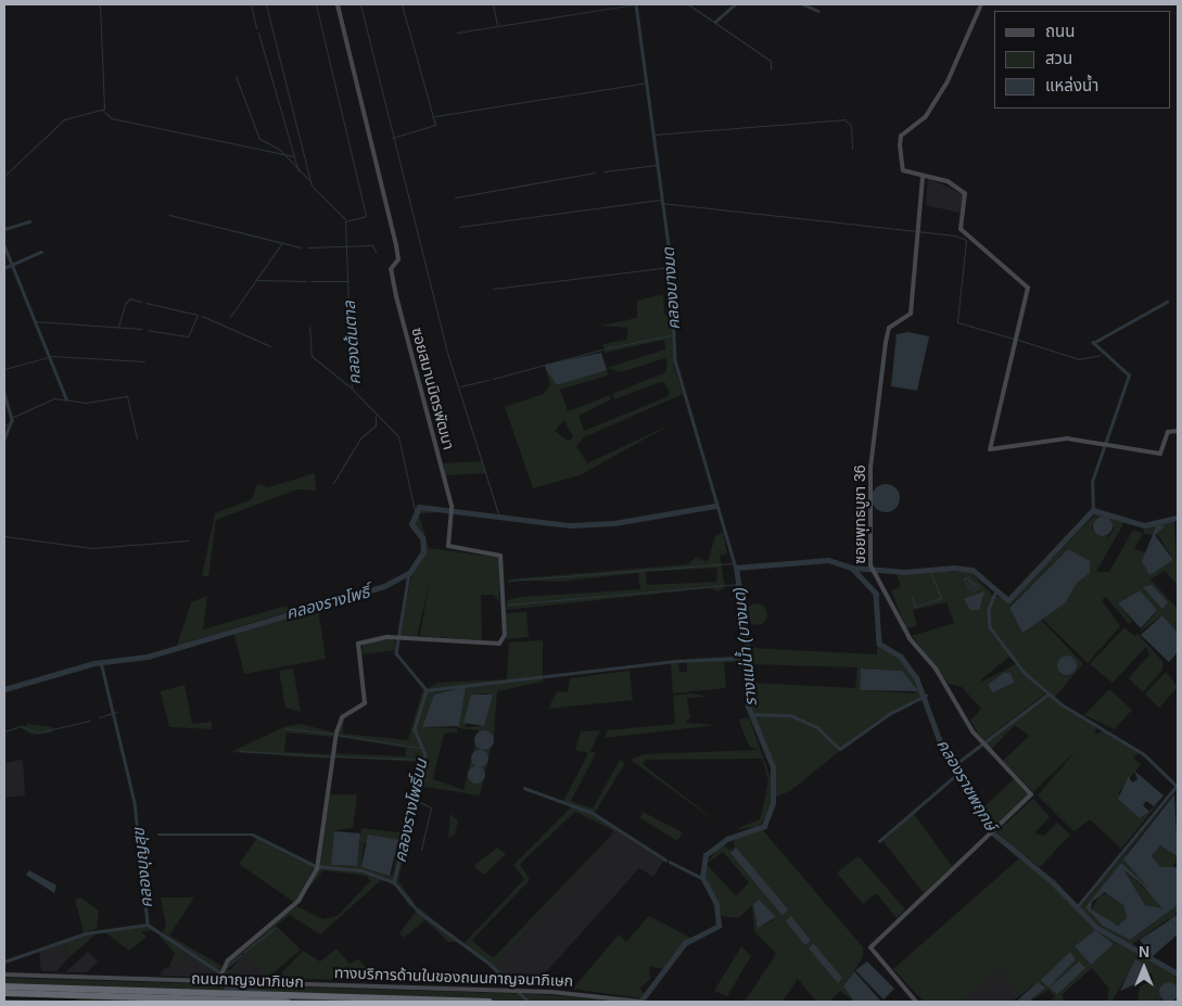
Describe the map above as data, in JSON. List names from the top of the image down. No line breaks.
{"streets":{"highway":["ถนนกาญจนาภิเษก"],"street":["ซอยสมานมิตรพัฒนา","ซอยพุทธบูชา 36","ทางบริการด้านในของถนนกาญจนาภิเษก"]},"crossings":[["ซอยสมานมิตรพัฒนา","ทางบริการด้านในของถนนกาญจนาภิเษก"]],"water":["คลองบางมด","คลองต้นตาล","คลองรางโพธิ์","รางแม่น้ำ (บางมด)","คลองราชพฤกษ์","คลองรางโพธิ์บน","คลองบุญสุข"],"legend":["ถนน","สวน","แหล่งน้ำ"],"north":"top"}
